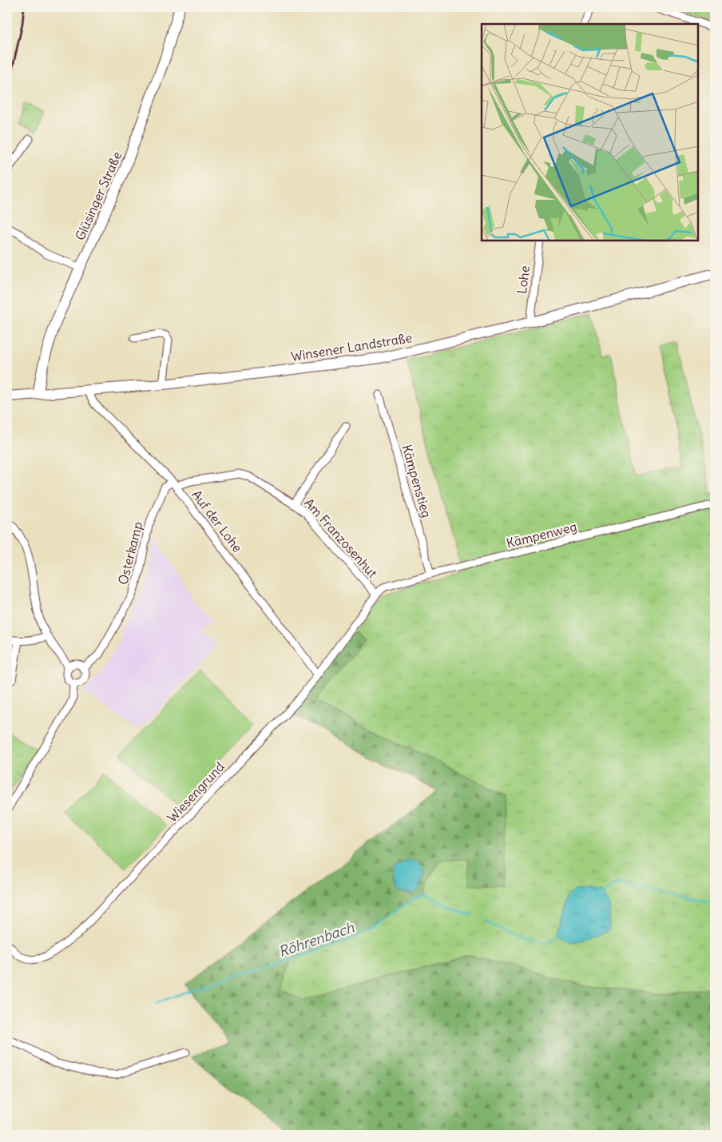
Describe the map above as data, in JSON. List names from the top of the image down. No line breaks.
{"streets":{"street":["Glüsinger Straße","Lohe","Winsener Landstraße","Kämpenstieg","Auf der Lohe","Kämpenweg","Am Franzosenhut","Osterkamp","Wiesengrund"]},"crossings":[["Glüsinger Straße","Winsener Landstraße"],["Lohe","Winsener Landstraße"],["Winsener Landstraße","Auf der Lohe"],["Kämpenstieg","Kämpenweg"],["Auf der Lohe","Am Franzosenhut"],["Auf der Lohe","Osterkamp"],["Auf der Lohe","Wiesengrund"],["Kämpenweg","Am Franzosenhut"],["Kämpenweg","Wiesengrund"],["Am Franzosenhut","Osterkamp"],["Am Franzosenhut","Wiesengrund"]],"water":["Röhrenbach"]}
